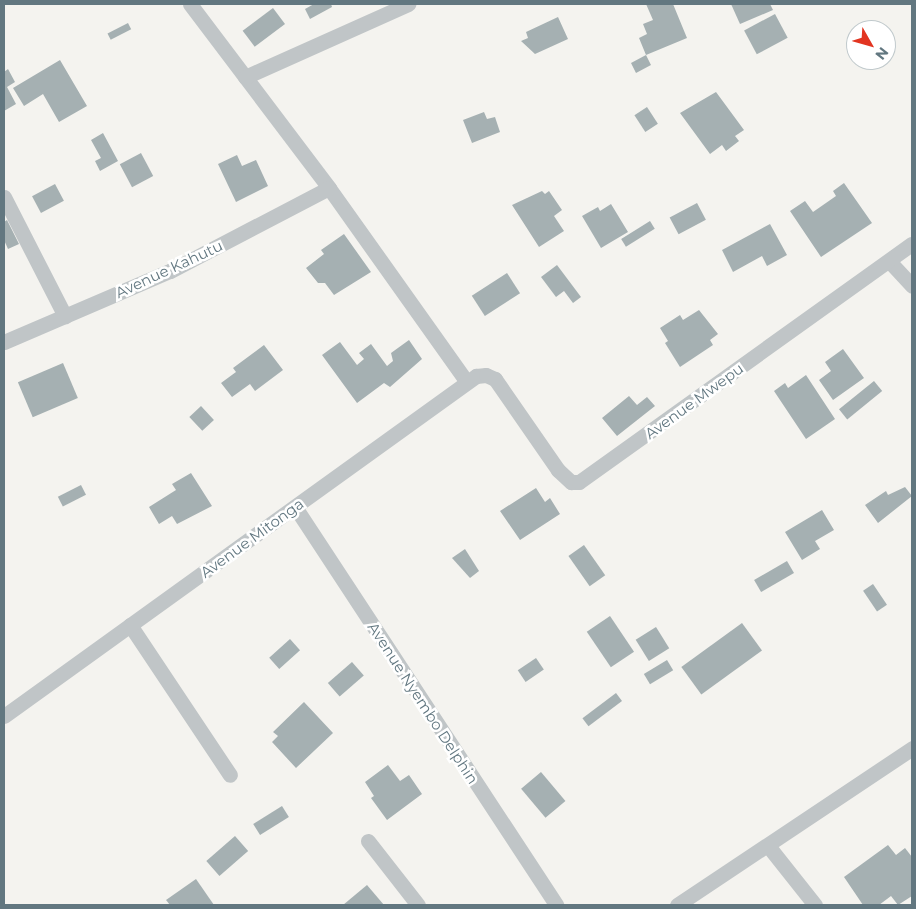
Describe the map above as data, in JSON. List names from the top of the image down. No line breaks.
{"streets":{"street":["Avenue Kahutu","Avenue Mwepu","Avenue Mitonga","Avenue Nyembo Delphin"]},"crossings":[["Avenue Mwepu","Avenue Mitonga"],["Avenue Mitonga","Avenue Nyembo Delphin"]],"north":"bottom right"}
